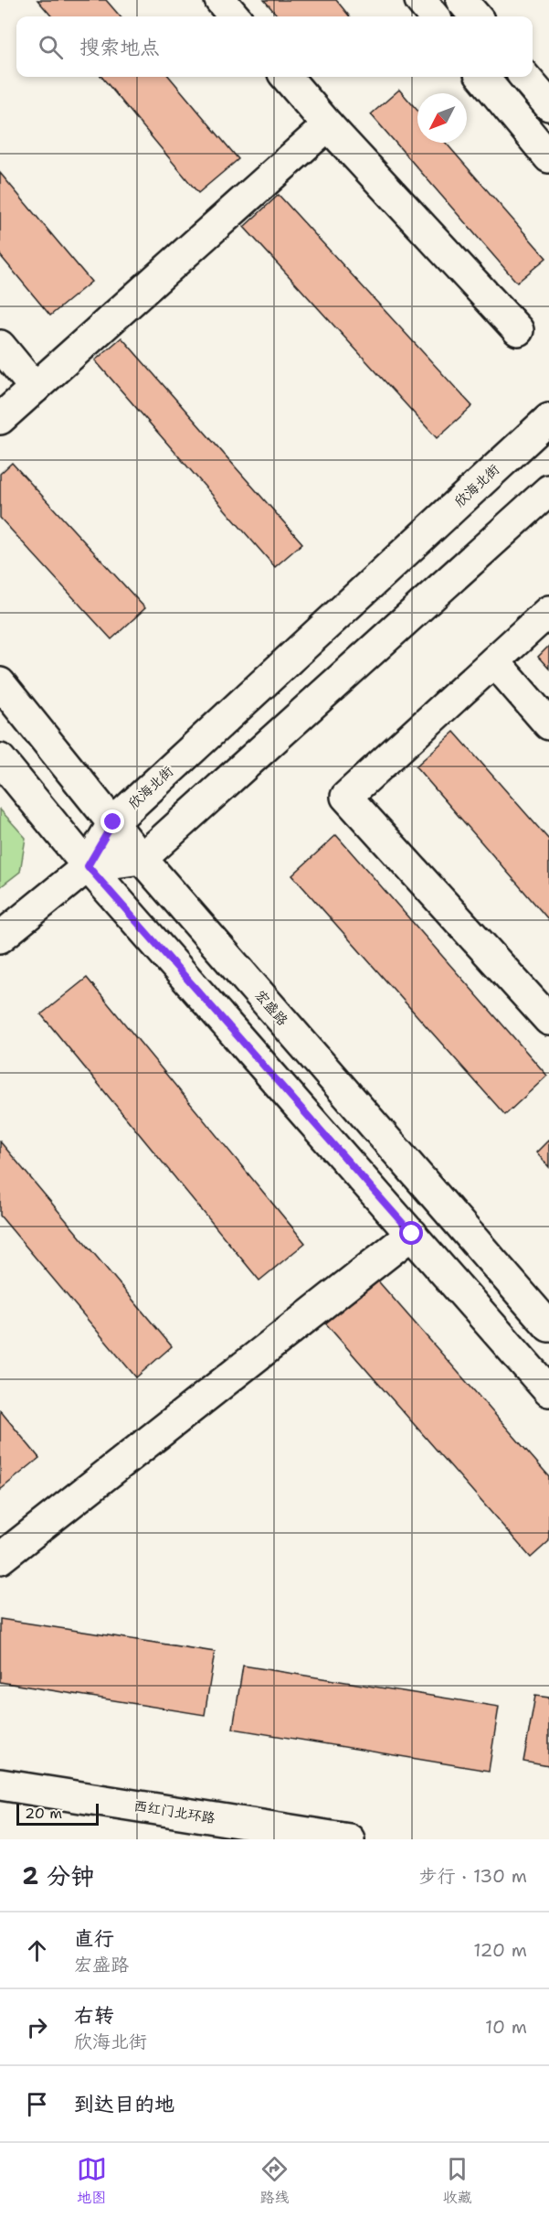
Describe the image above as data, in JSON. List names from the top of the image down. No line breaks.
{"streets":{"street":["欣海北街","宏盛路","西红门北环路"]},"crossings":[["欣海北街","宏盛路"]],"scale_bar":"20 m","north":"bottom left","page":{"search":"搜索地点","scale":"20 m","heading":["2 分钟","步行 · 130 m"],"list":[["直行","宏盛路","120 m"],["右转","欣海北街","10 m"],"到达目的地"],"nav":["地图","路线","收藏"]}}
